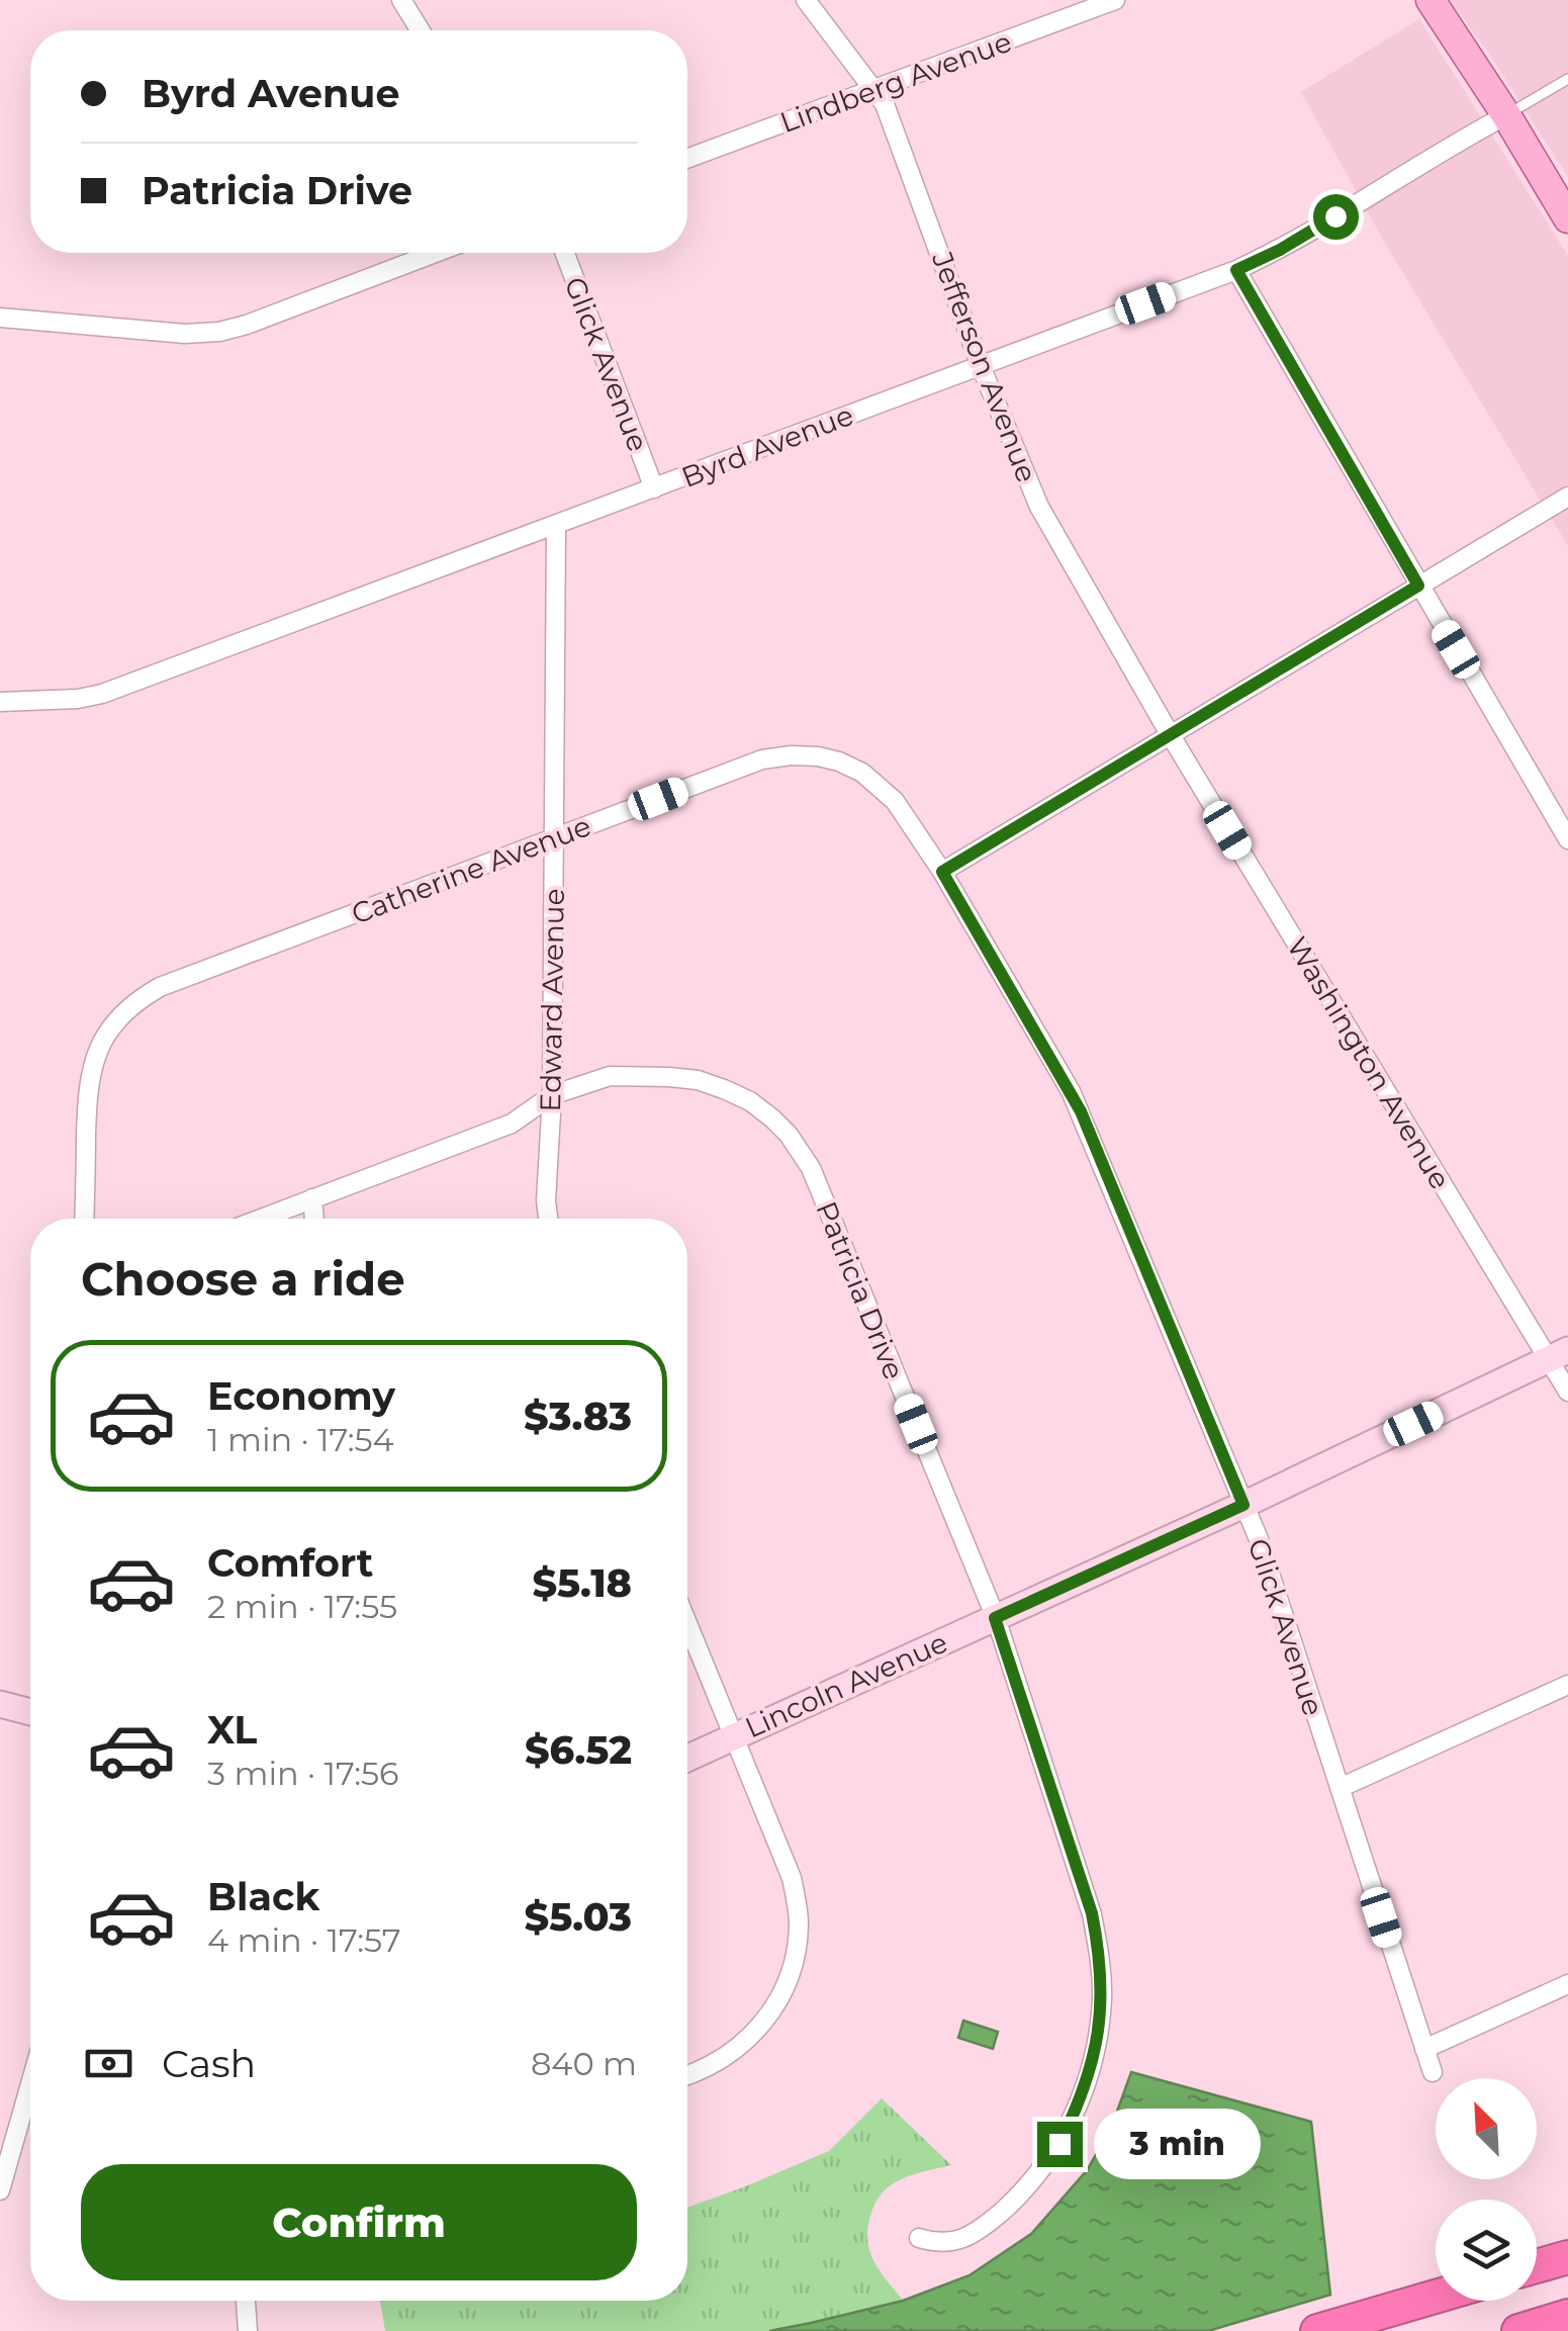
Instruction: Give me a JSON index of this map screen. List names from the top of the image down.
{
  "streets": {
    "street": [
      "Lindberg Avenue",
      "Glick Avenue",
      "Jefferson Avenue",
      "Byrd Avenue",
      "Catherine Avenue",
      "Edward Avenue",
      "Washington Avenue",
      "Patricia Drive",
      "Lincoln Avenue"
    ]
  },
  "crossings": [
    ["Lindberg Avenue", "Jefferson Avenue"],
    ["Glick Avenue", "Byrd Avenue"],
    ["Glick Avenue", "Catherine Avenue"],
    ["Glick Avenue", "Lincoln Avenue"],
    ["Jefferson Avenue", "Byrd Avenue"],
    ["Jefferson Avenue", "Washington Avenue"],
    ["Byrd Avenue", "Edward Avenue"],
    ["Catherine Avenue", "Edward Avenue"],
    ["Edward Avenue", "Patricia Drive"],
    ["Washington Avenue", "Lincoln Avenue"],
    ["Patricia Drive", "Lincoln Avenue"]
  ],
  "north": "top left",
  "page": {
    "banner": ["Byrd Avenue", "Patricia Drive"],
    "heading": "Choose a ride",
    "list": [
      {
        "name": "Economy",
        "note": "1 min · 17:54",
        "value": "$3.83"
      },
      {
        "name": "Comfort",
        "note": "2 min · 17:55",
        "value": "$5.18"
      },
      {
        "name": "XL",
        "note": "3 min · 17:56",
        "value": "$6.52"
      },
      {
        "name": "Black",
        "note": "4 min · 17:57",
        "value": "$5.03"
      }
    ],
    "pay": ["Cash", "840 m"],
    "bubble": "3 min",
    "buttons": "Confirm"
  }
}
